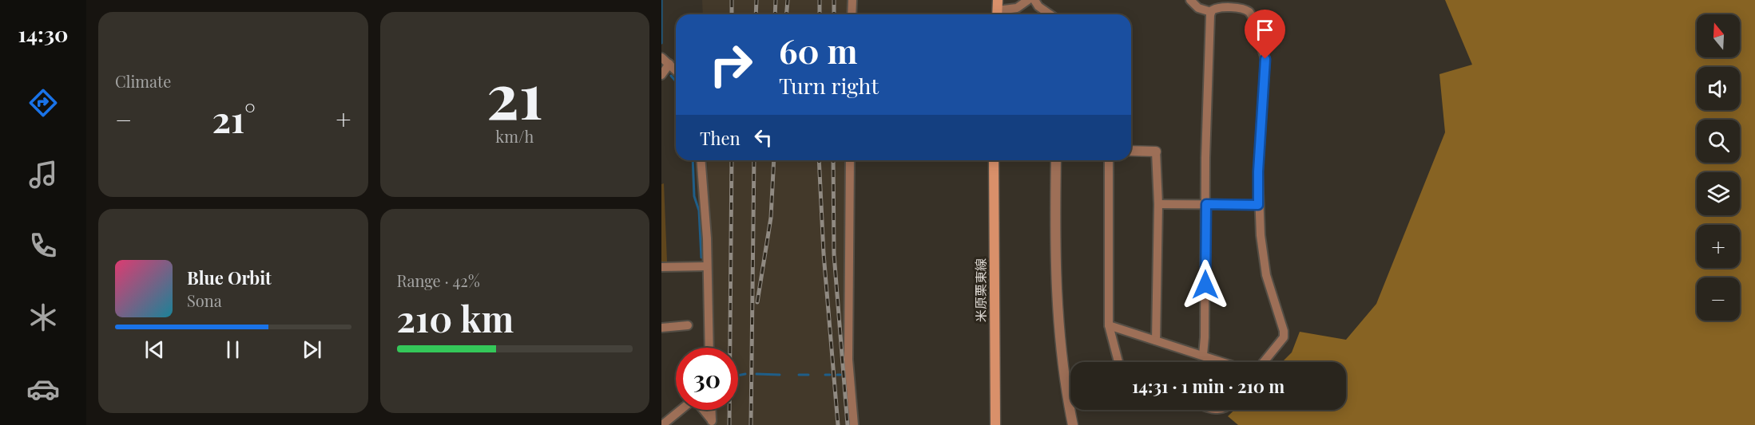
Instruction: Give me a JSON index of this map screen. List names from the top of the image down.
{
  "streets": {
    "main road": ["米原栗東線"]
  },
  "north": "top",
  "page": {
    "tabs": "14:30",
    "tile": [
      "Climate",
      ["21", "km/h"],
      ["Range · 42%", "210 km"]
    ],
    "map_buttons": ["+", "−"],
    "turn": ["60 m", "Turn right"],
    "heat": ["−", "21°", "+"],
    "then": "Then",
    "song": ["Blue Orbit", "Sona"],
    "limit": "30",
    "trip": "14:31 · 1 min · 210 m"
  }
}
